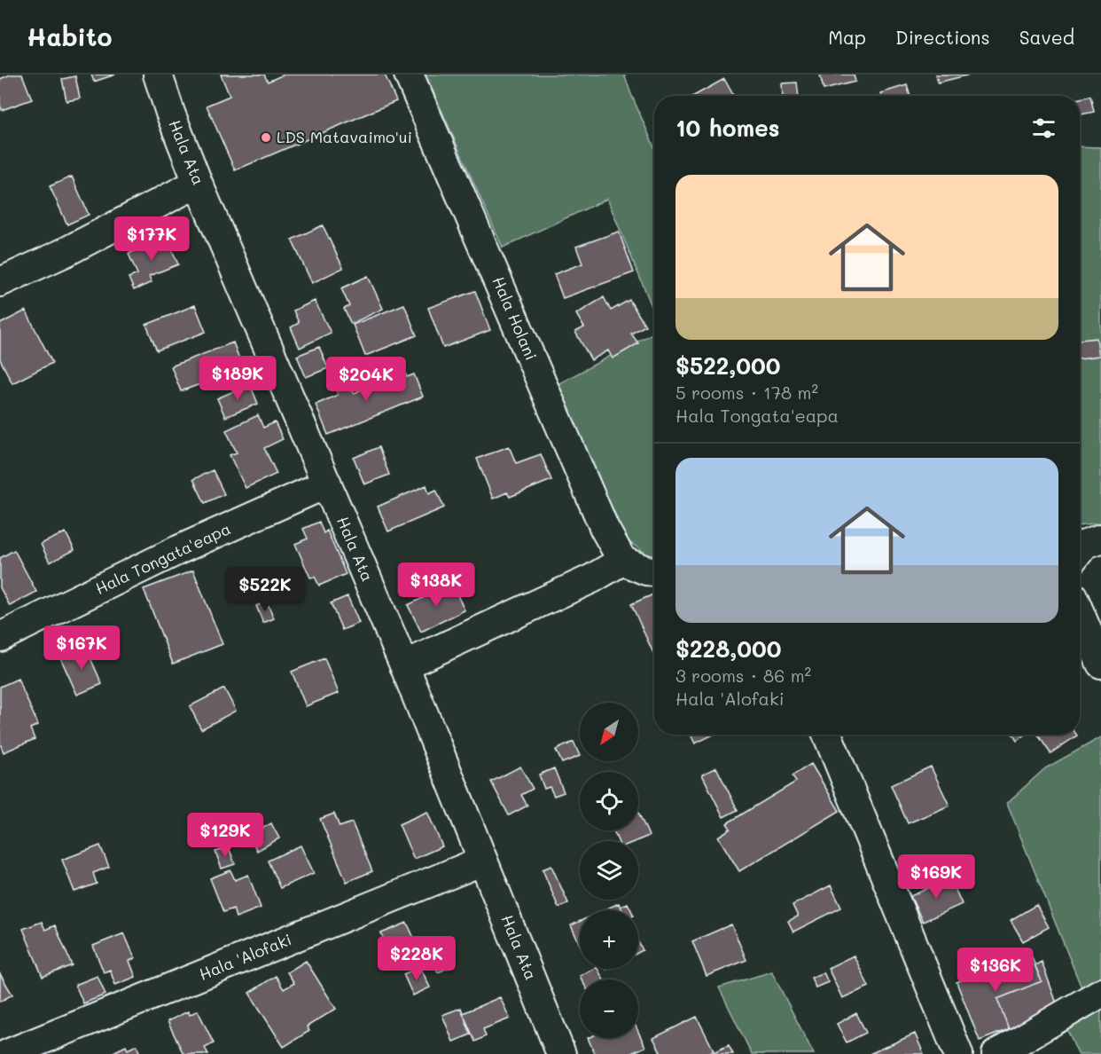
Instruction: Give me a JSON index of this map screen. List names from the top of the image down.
{
  "streets": {
    "street": [
      "Hala Ata",
      "Hala Holani",
      "Hala Tongata'eapa",
      "Hala 'Alofaki"
    ]
  },
  "crossings": [
    ["Hala Ata", "Hala Tongata'eapa"],
    ["Hala Ata", "Hala 'Alofaki"]
  ],
  "places": ["LDS Matavaimo'ui"],
  "north": "bottom left",
  "page": {
    "header": "Habito",
    "nav": ["Map", "Directions", "Saved"],
    "heading": "10 homes",
    "list": [
      {
        "name": "$522,000",
        "note": "5 rooms · 178 m² · Hala Tongata'eapa"
      },
      {
        "name": "$228,000",
        "note": "3 rooms · 86 m² · Hala 'Alofaki"
      }
    ],
    "price": [
      "$177K",
      "$189K",
      "$204K",
      "$138K",
      "$522K",
      "$167K",
      "$129K",
      "$169K",
      "$228K",
      "$136K"
    ],
    "map_buttons": ["+", "−"]
  }
}
